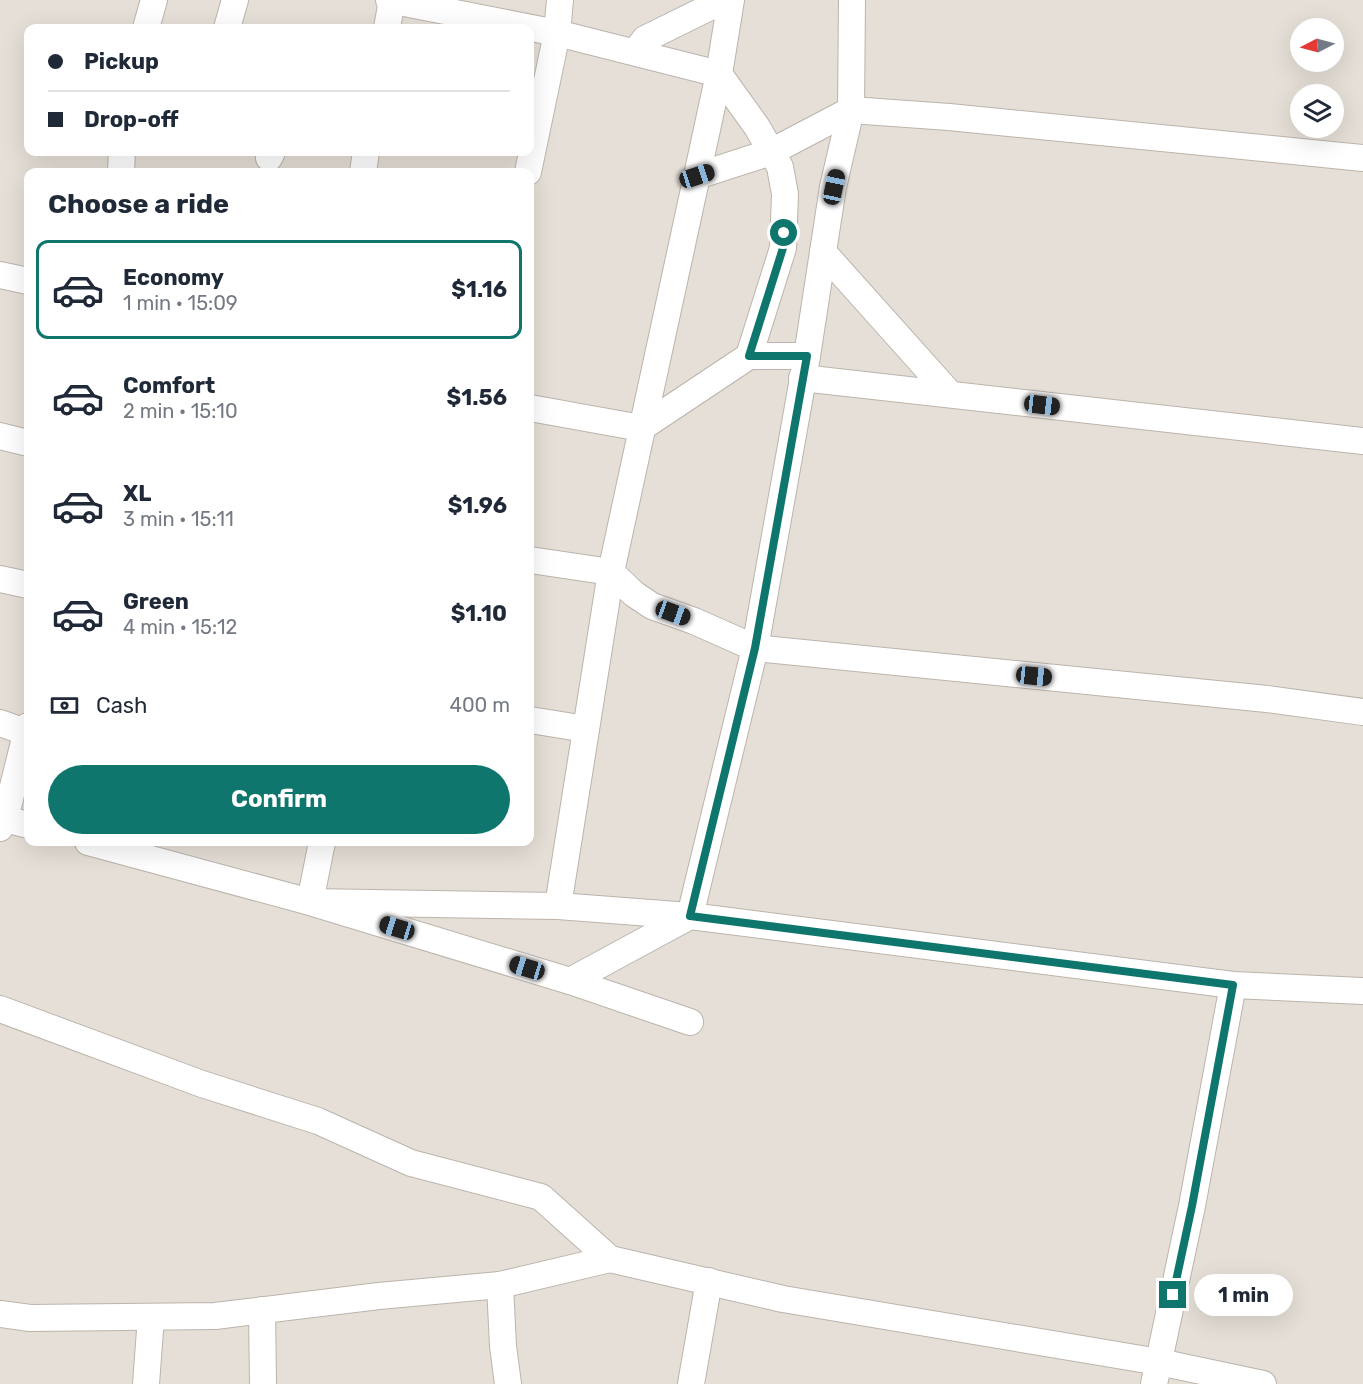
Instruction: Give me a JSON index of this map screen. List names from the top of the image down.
{
  "north": "left",
  "page": {
    "banner": ["Pickup", "Drop-off"],
    "heading": "Choose a ride",
    "list": [
      {
        "name": "Economy",
        "note": "1 min · 15:09",
        "value": "$1.16"
      },
      {
        "name": "Comfort",
        "note": "2 min · 15:10",
        "value": "$1.56"
      },
      {
        "name": "XL",
        "note": "3 min · 15:11",
        "value": "$1.96"
      },
      {
        "name": "Green",
        "note": "4 min · 15:12",
        "value": "$1.10"
      }
    ],
    "pay": ["Cash", "400 m"],
    "buttons": "Confirm",
    "bubble": "1 min"
  }
}
